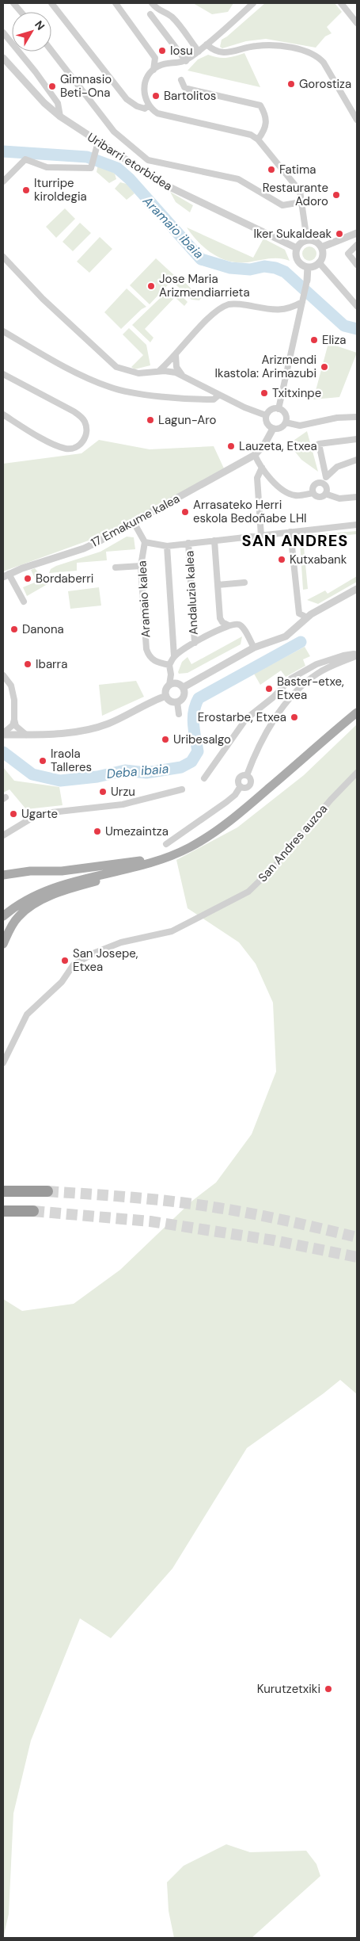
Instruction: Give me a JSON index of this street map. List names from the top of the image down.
{
  "streets": {
    "street": [
      "Uribarri etorbidea",
      "17 Emakume kalea",
      "Andaluzia kalea",
      "Aramaio kalea",
      "San Andres auzoa"
    ]
  },
  "districts": ["SAN ANDRES"],
  "water": ["Aramaio ibaia", "Deba ibaia"],
  "places": [
    "Iosu",
    "Gorostiza",
    "Gimnasio Beti-Ona",
    "Bartolitos",
    "Fatima",
    "Iturripe kiroldegia",
    "Restaurante Adoro",
    "Iker Sukaldeak",
    "Jose Maria Arizmendiarrieta",
    "Eliza",
    "Arizmendi Ikastola: Arimazubi",
    "Txitxinpe",
    "Lagun-Aro",
    "Lauzeta, Etxea",
    "Arrasateko Herri eskola Bedoñabe LHI",
    "Kutxabank",
    "Bordaberri",
    "Danona",
    "Ibarra",
    "Baster-etxe, Etxea",
    "Erostarbe, Etxea",
    "Uribesalgo",
    "Iraola Talleres",
    "Urzu",
    "Ugarte",
    "Umezaintza",
    "San Josepe, Etxea",
    "Kurutzetxiki"
  ],
  "north": "top right"
}
